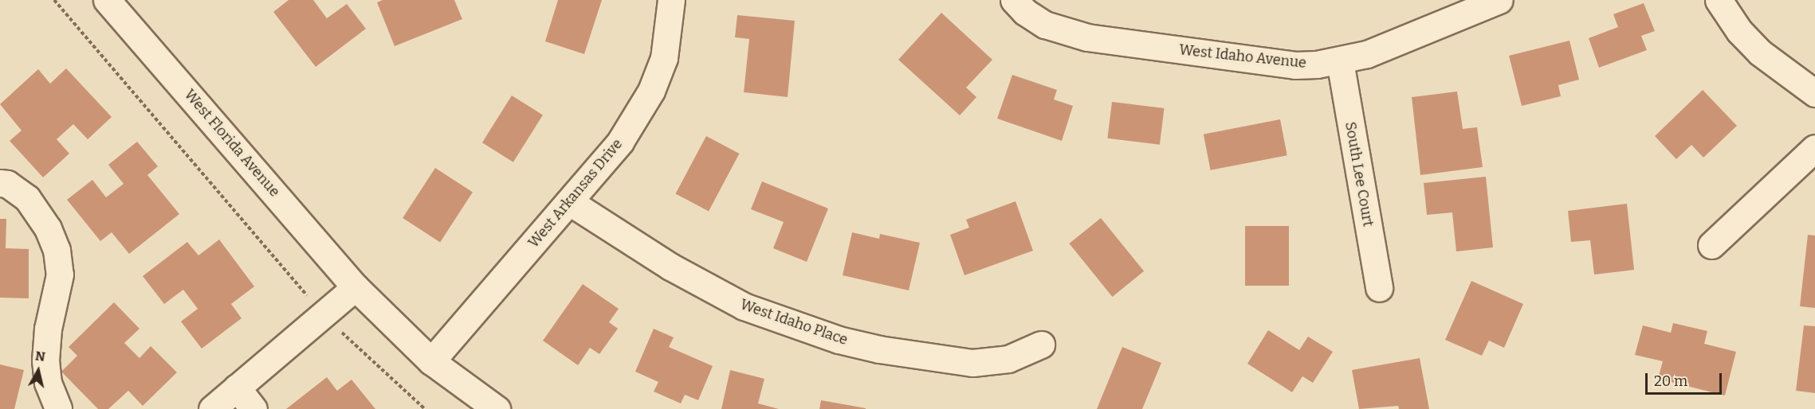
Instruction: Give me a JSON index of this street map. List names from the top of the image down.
{
  "streets": {
    "street": [
      "West Idaho Avenue",
      "West Florida Avenue",
      "South Lee Court",
      "West Arkansas Drive",
      "West Idaho Place"
    ]
  },
  "crossings": [
    ["West Idaho Avenue", "South Lee Court"],
    ["West Florida Avenue", "West Arkansas Drive"],
    ["West Arkansas Drive", "West Idaho Place"]
  ],
  "scale_bar": "20 m",
  "north": "top"
}
